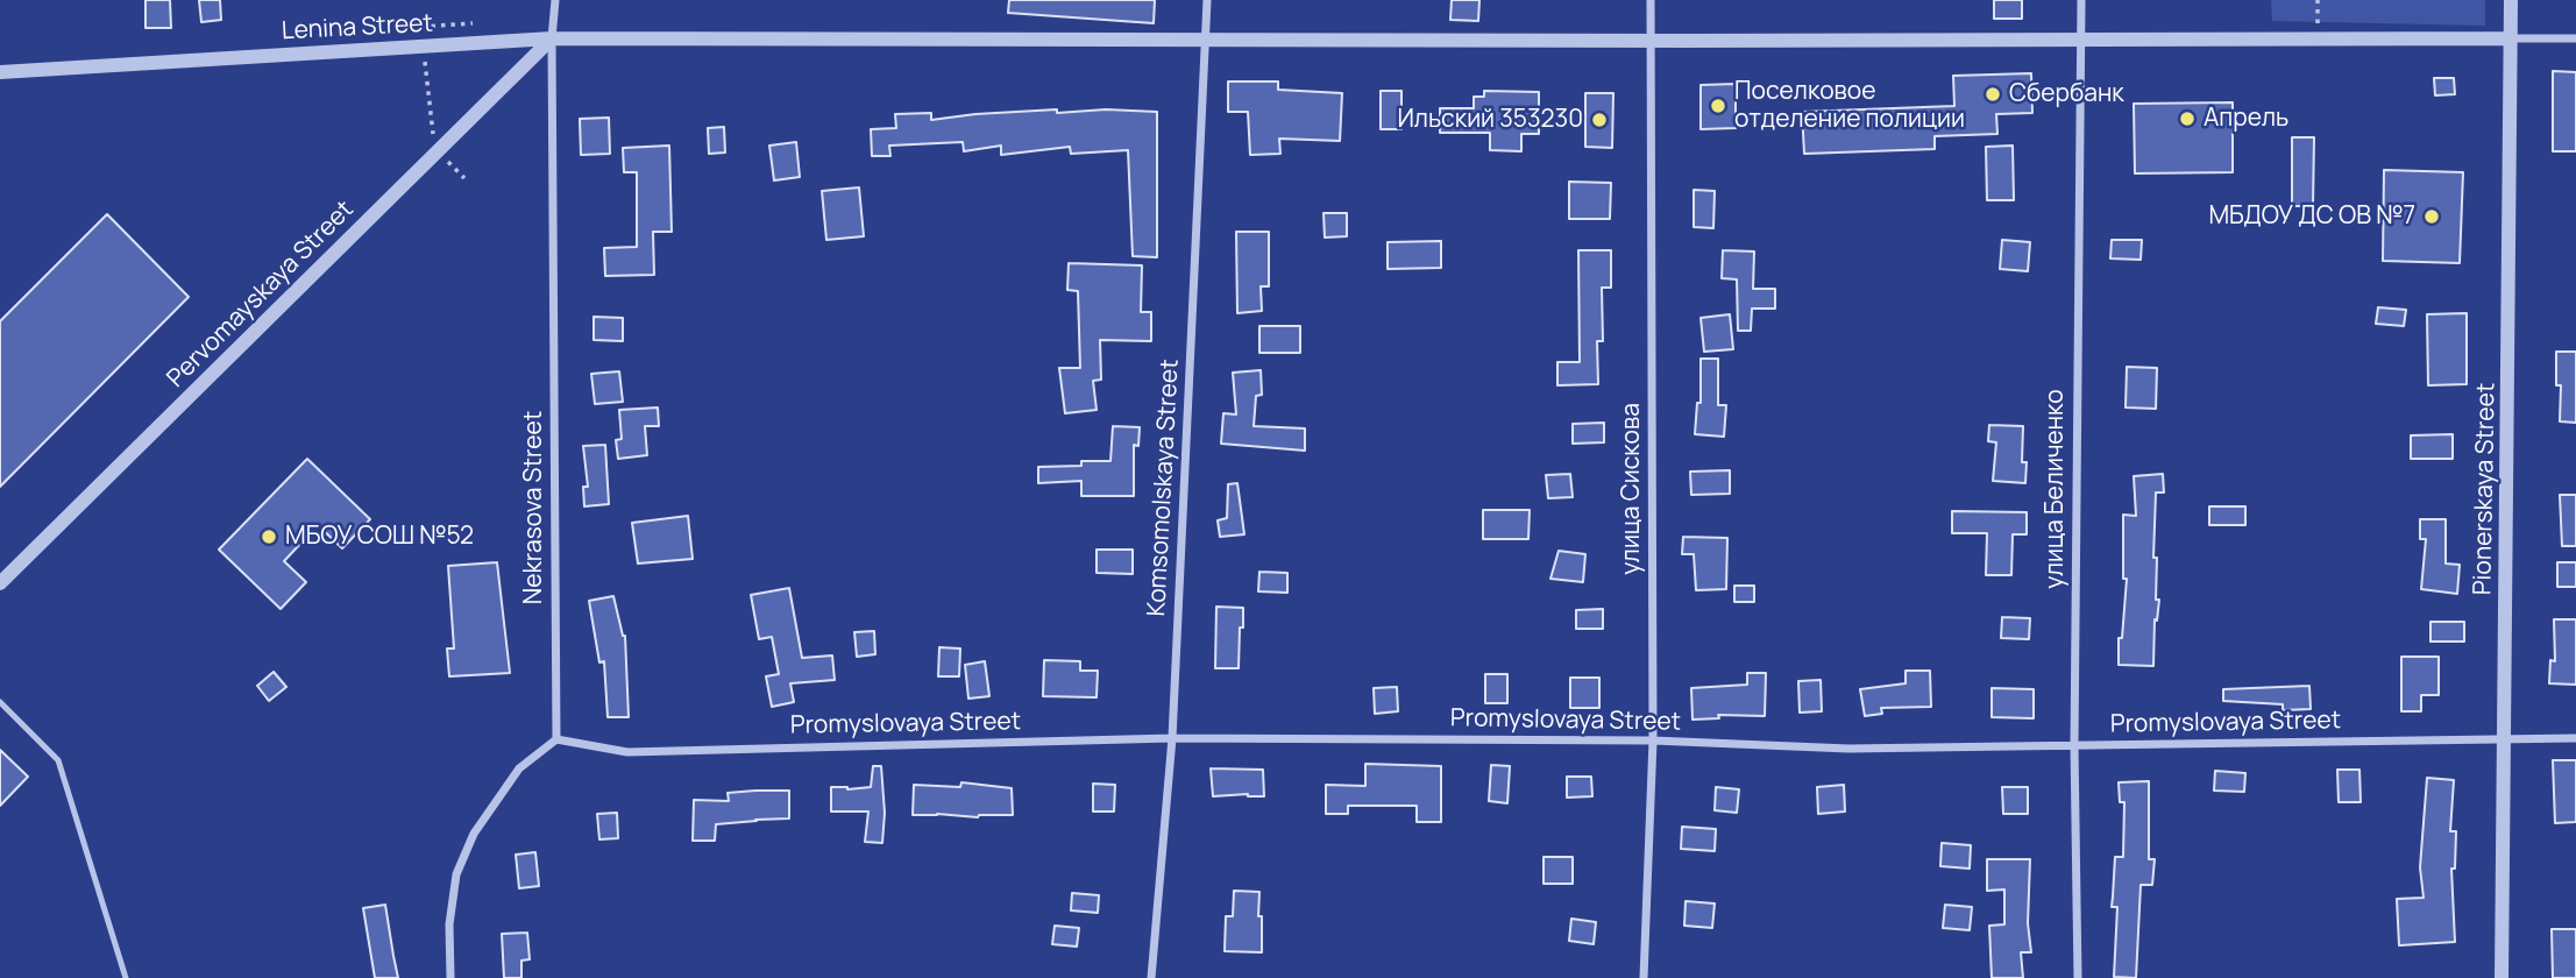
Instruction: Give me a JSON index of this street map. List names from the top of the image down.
{
  "streets": {
    "street": [
      "Lenina Street",
      "Pervomayskaya Street",
      "Komsomolskaya Street",
      "улица Сискова",
      "улица Беличенко",
      "Pionerskaya Street",
      "Nekrasova Street",
      "Promyslovaya Street"
    ]
  },
  "crossings": [
    ["Lenina Street", "Pervomayskaya Street"],
    ["Lenina Street", "Komsomolskaya Street"],
    ["Lenina Street", "улица Сискова"],
    ["Lenina Street", "улица Беличенко"],
    ["Lenina Street", "Pionerskaya Street"],
    ["Lenina Street", "Nekrasova Street"],
    ["Pervomayskaya Street", "Nekrasova Street"],
    ["Komsomolskaya Street", "Promyslovaya Street"],
    ["улица Сискова", "Promyslovaya Street"],
    ["улица Беличенко", "Promyslovaya Street"],
    ["Pionerskaya Street", "Promyslovaya Street"],
    ["Nekrasova Street", "Promyslovaya Street"]
  ],
  "places": [
    "Сбербанк",
    "Поселковое отделение полиции",
    "Апрель",
    "Ильский 353230",
    "МБДОУ ДС ОВ №7",
    "МБОУ СОШ №52"
  ]
}
